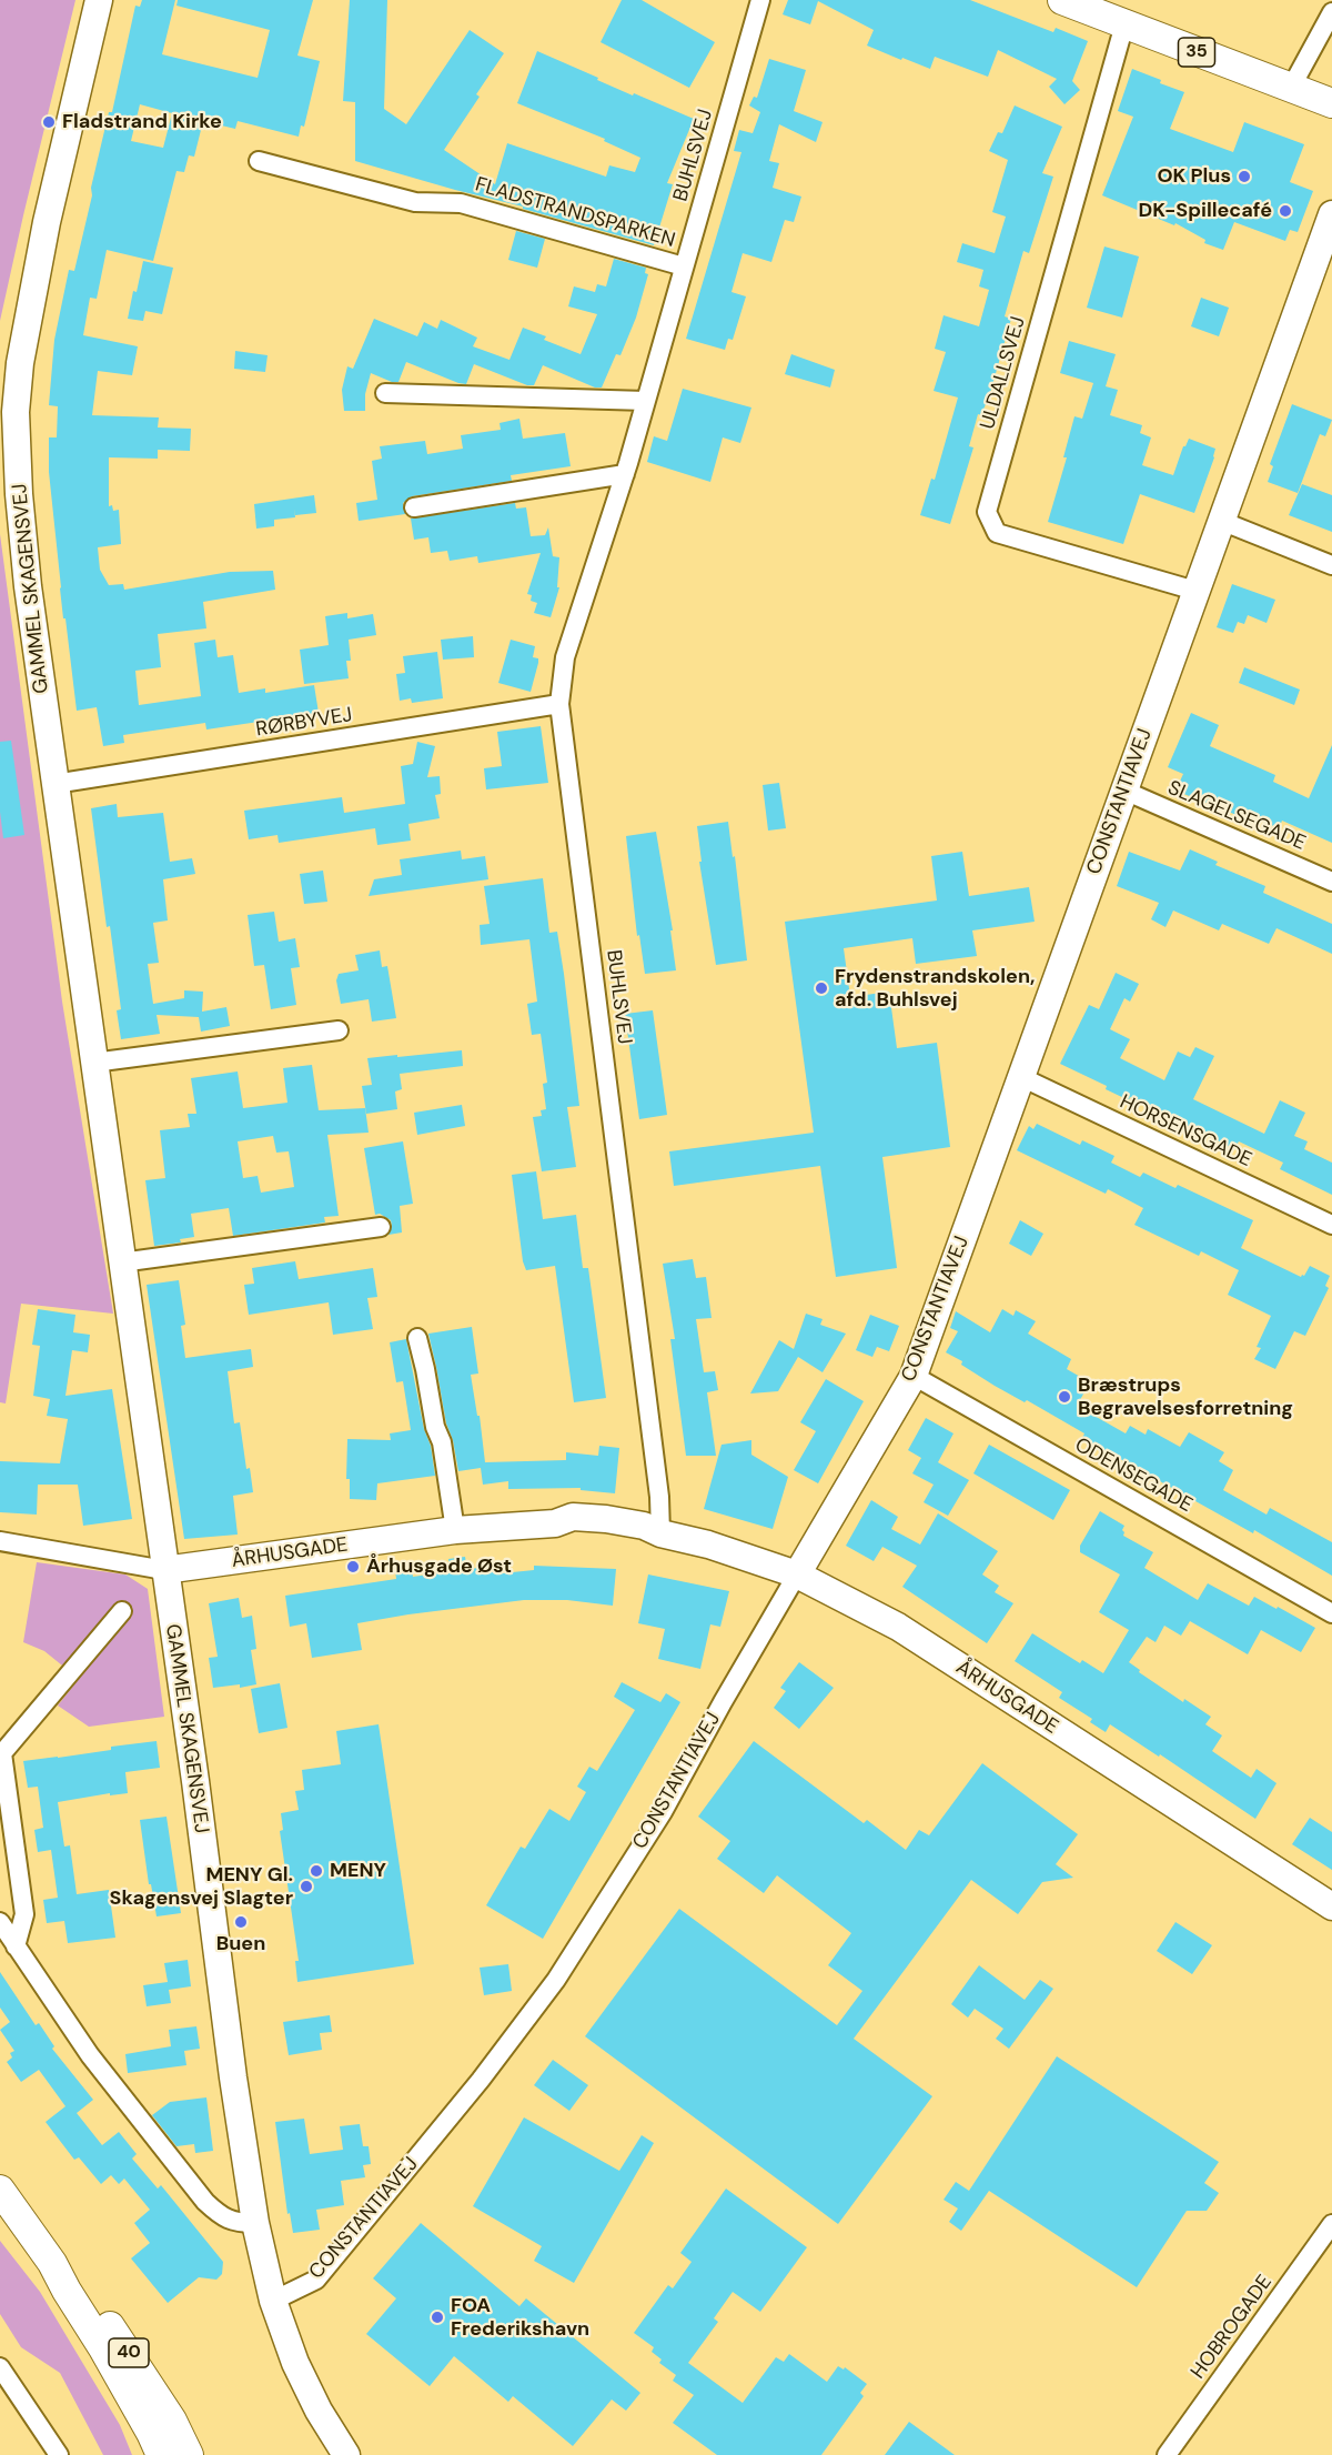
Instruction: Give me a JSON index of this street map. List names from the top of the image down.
{
  "streets": {
    "main road": ["35", "40"],
    "street": [
      "BUHLSVEJ",
      "FLADSTRANDSPARKEN",
      "ULDALLSVEJ",
      "GAMMEL SKAGENSVEJ",
      "RØRBYVEJ",
      "CONSTANTIAVEJ",
      "SLAGELSEGADE",
      "HORSENSGADE",
      "ODENSEGADE",
      "ÅRHUSGADE",
      "HOBROGADE"
    ]
  },
  "crossings": [
    ["35", "ULDALLSVEJ"],
    ["BUHLSVEJ", "FLADSTRANDSPARKEN"],
    ["BUHLSVEJ", "RØRBYVEJ"],
    ["BUHLSVEJ", "ÅRHUSGADE"],
    ["ULDALLSVEJ", "CONSTANTIAVEJ"],
    ["GAMMEL SKAGENSVEJ", "RØRBYVEJ"],
    ["GAMMEL SKAGENSVEJ", "CONSTANTIAVEJ"],
    ["GAMMEL SKAGENSVEJ", "ÅRHUSGADE"],
    ["CONSTANTIAVEJ", "SLAGELSEGADE"],
    ["CONSTANTIAVEJ", "HORSENSGADE"],
    ["CONSTANTIAVEJ", "ODENSEGADE"],
    ["CONSTANTIAVEJ", "ÅRHUSGADE"]
  ],
  "places": [
    "Fladstrand Kirke",
    "OK Plus",
    "DK-Spillecafé",
    "Frydenstrandskolen, afd. Buhlsvej",
    "Bræstrups Begravelsesforretning",
    "Århusgade Øst",
    "MENY",
    "MENY Gl. Skagensvej Slagter",
    "Buen",
    "FOA Frederikshavn"
  ]
}
